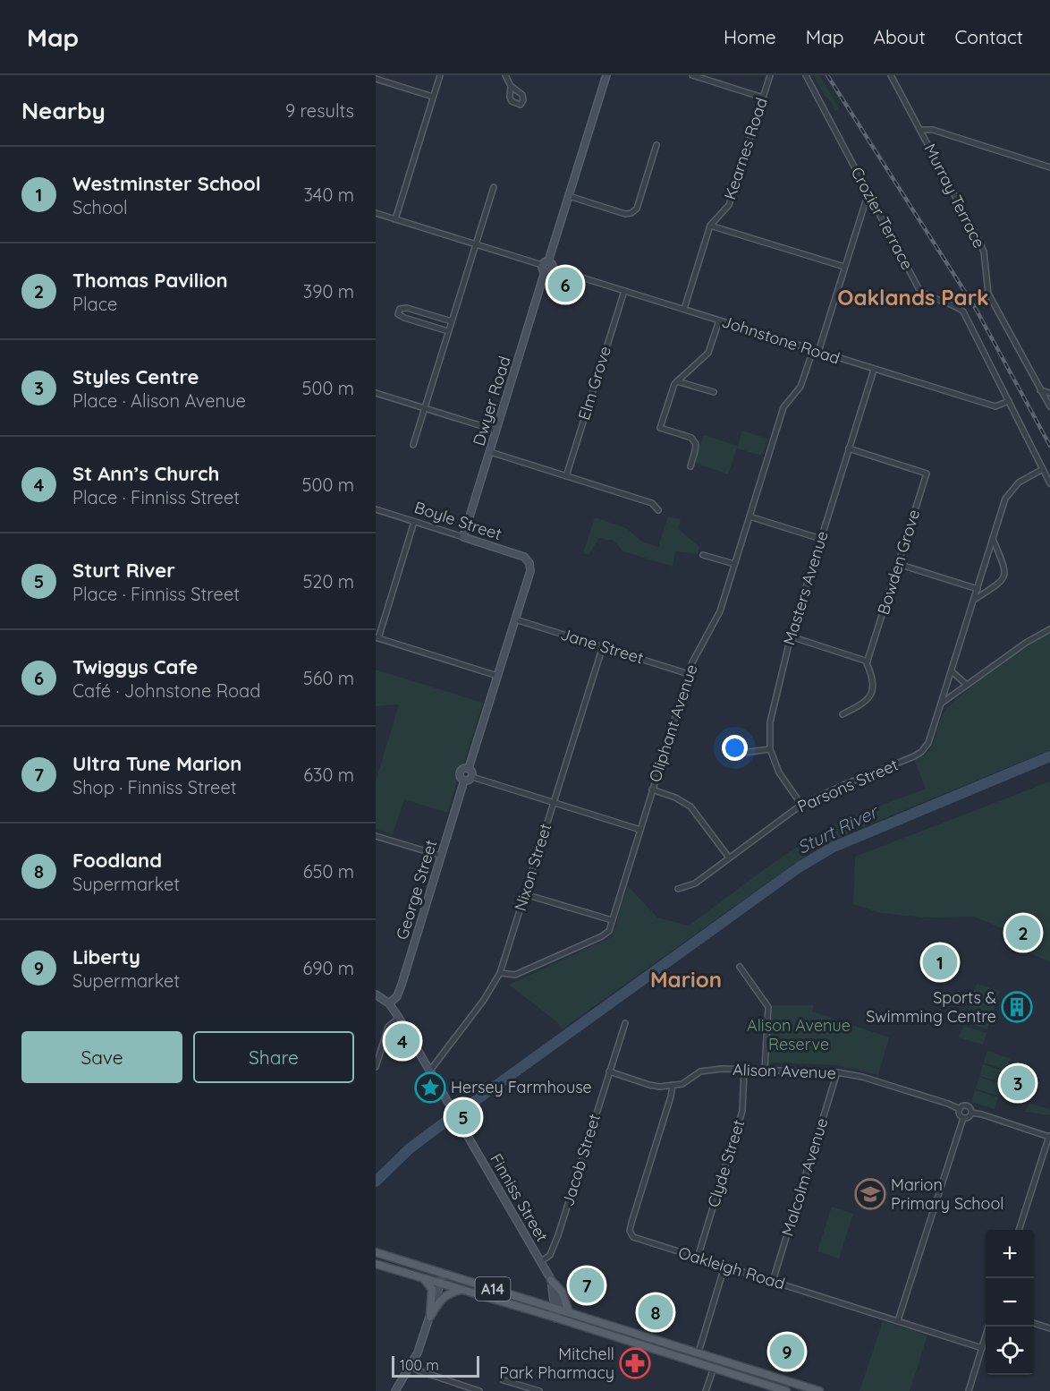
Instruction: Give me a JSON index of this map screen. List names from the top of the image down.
{
  "streets": {
    "main road": ["A14"],
    "street": [
      "Kearnes Road",
      "Murray Terrace",
      "Crozier Terrace",
      "Johnstone Road",
      "Elm Grove",
      "Dwyer Road",
      "Boyle Street",
      "Bowden Grove",
      "Masters Avenue",
      "Jane Street",
      "Oliphant Avenue",
      "Parsons Street",
      "Nixon Street",
      "George Street",
      "Alison Avenue",
      "Jacob Street",
      "Clyde Street",
      "Malcolm Avenue",
      "Finniss Street",
      "Oakleigh Road"
    ]
  },
  "crossings": [
    ["Kearnes Road", "Johnstone Road"],
    ["Crozier Terrace", "Johnstone Road"],
    ["Crozier Terrace", "Oliphant Avenue"],
    ["Crozier Terrace", "Parsons Street"],
    ["Johnstone Road", "Elm Grove"],
    ["Johnstone Road", "Dwyer Road"],
    ["Johnstone Road", "Masters Avenue"],
    ["Johnstone Road", "Oliphant Avenue"],
    ["Dwyer Road", "Boyle Street"],
    ["Boyle Street", "Jane Street"],
    ["Bowden Grove", "Masters Avenue"],
    ["Masters Avenue", "Parsons Street"],
    ["Jane Street", "Oliphant Avenue"],
    ["Jane Street", "Nixon Street"],
    ["Oliphant Avenue", "Nixon Street"],
    ["Nixon Street", "Finniss Street"],
    ["George Street", "Finniss Street"],
    ["Alison Avenue", "Jacob Street"],
    ["Alison Avenue", "Clyde Street"],
    ["Alison Avenue", "Malcolm Avenue"],
    ["Alison Avenue", "Oakleigh Road"],
    ["Jacob Street", "Finniss Street"],
    ["Clyde Street", "Oakleigh Road"],
    ["Malcolm Avenue", "Oakleigh Road"],
    ["Finniss Street", "A14"]
  ],
  "districts": ["Oaklands Park", "Marion"],
  "water": ["Sturt River"],
  "parks": ["Alison Avenue Reserve"],
  "places": {
    "building": ["Sports & Swimming Centre"],
    "place": ["Hersey Farmhouse"],
    "school or university": ["Marion Primary School"],
    "pharmacy": ["Mitchell Park Pharmacy"]
  },
  "scale_bar": "100 m",
  "page": {
    "header": "Map",
    "nav": [
      "Home",
      "Map",
      "About",
      "Contact"
    ],
    "heading": ["Nearby", "9 results"],
    "list": [
      {
        "mark": "1",
        "name": "Westminster School",
        "note": "School",
        "value": "340 m"
      },
      {
        "mark": "2",
        "name": "Thomas Pavilion",
        "note": "Place",
        "value": "390 m"
      },
      {
        "mark": "3",
        "name": "Styles Centre",
        "note": "Place · Alison Avenue",
        "value": "500 m"
      },
      {
        "mark": "4",
        "name": "St Ann’s Church",
        "note": "Place · Finniss Street",
        "value": "500 m"
      },
      {
        "mark": "5",
        "name": "Sturt River",
        "note": "Place · Finniss Street",
        "value": "520 m"
      },
      {
        "mark": "6",
        "name": "Twiggys Cafe",
        "note": "Café · Johnstone Road",
        "value": "560 m"
      },
      {
        "mark": "7",
        "name": "Ultra Tune Marion",
        "note": "Shop · Finniss Street",
        "value": "630 m"
      },
      {
        "mark": "8",
        "name": "Foodland",
        "note": "Supermarket",
        "value": "650 m"
      },
      {
        "mark": "9",
        "name": "Liberty",
        "note": "Supermarket",
        "value": "690 m"
      }
    ],
    "pins": [
      "6",
      "2",
      "1",
      "4",
      "3",
      "5",
      "7",
      "8",
      "9"
    ],
    "buttons": ["Save", "Share"],
    "map_buttons": ["+", "−"],
    "scale": "100 m"
  }
}
